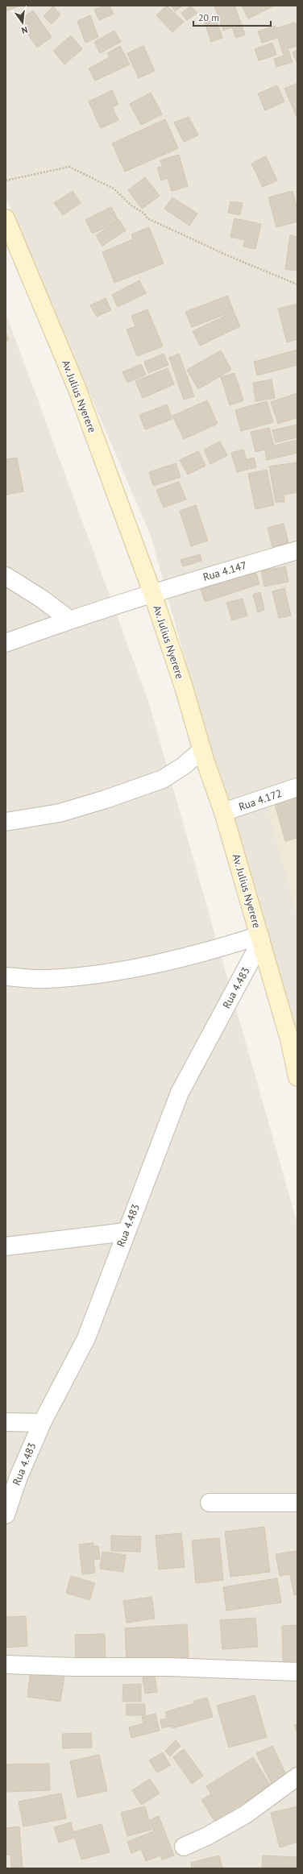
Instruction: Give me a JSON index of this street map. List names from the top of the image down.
{
  "streets": {
    "main road": ["Av. Julius Nyerere"],
    "street": ["Rua 4.147", "Rua 4.172", "Rua 4.483"]
  },
  "crossings": [
    ["Av. Julius Nyerere", "Rua 4.147"],
    ["Av. Julius Nyerere", "Rua 4.172"],
    ["Av. Julius Nyerere", "Rua 4.483"]
  ],
  "scale_bar": "20 m",
  "north": "bottom"
}
